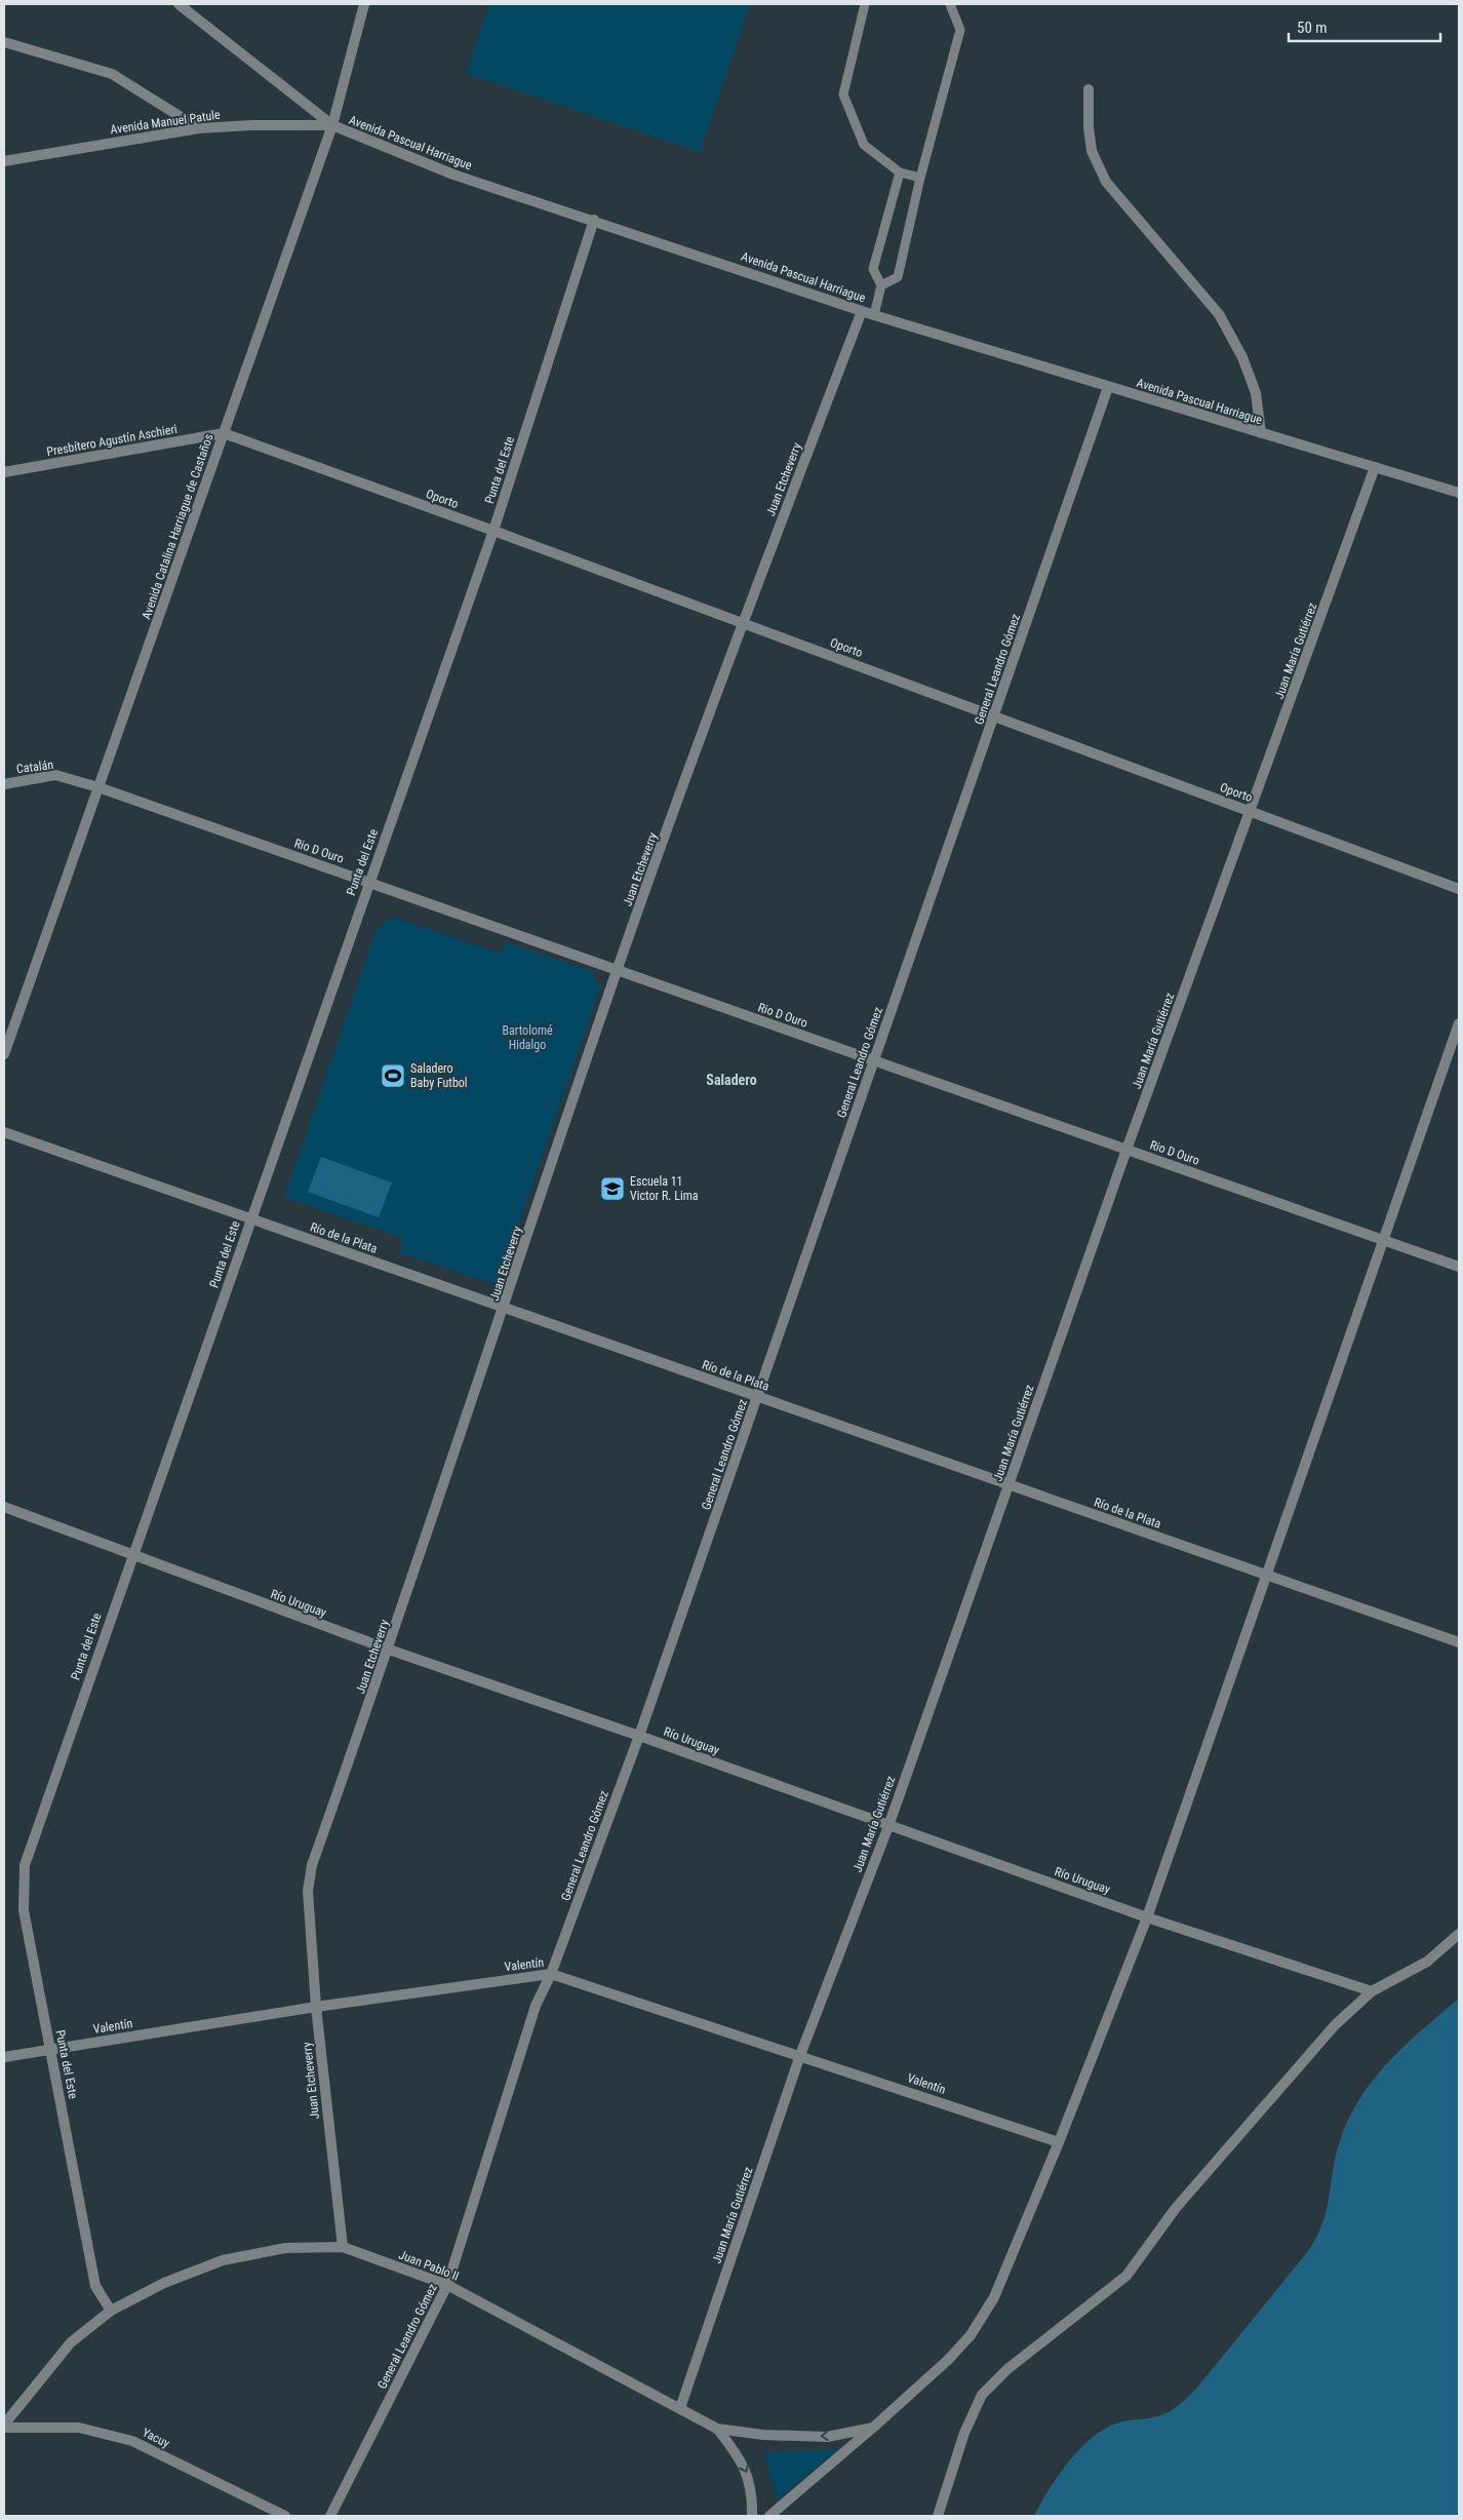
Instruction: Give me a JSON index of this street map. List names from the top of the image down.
{
  "streets": {
    "street": [
      "Avenida Manuel Patule",
      "Avenida Pascual Harriague",
      "Presbítero Agustín Aschieri",
      "Punta del Este",
      "Juan Etcheverry",
      "Oporto",
      "Avenida Catalina Harriague de Castaños",
      "Juan María Gutiérrez",
      "General Leandro Gómez",
      "Catalán",
      "Rio D Ouro",
      "Río de la Plata",
      "Río Uruguay",
      "Valentín",
      "Juan Pablo II",
      "Yacuy"
    ]
  },
  "crossings": [
    ["Avenida Manuel Patule", "Avenida Pascual Harriague"],
    ["Avenida Manuel Patule", "Avenida Catalina Harriague de Castaños"],
    ["Avenida Pascual Harriague", "Punta del Este"],
    ["Avenida Pascual Harriague", "Juan Etcheverry"],
    ["Avenida Pascual Harriague", "Avenida Catalina Harriague de Castaños"],
    ["Avenida Pascual Harriague", "Juan María Gutiérrez"],
    ["Avenida Pascual Harriague", "General Leandro Gómez"],
    ["Presbítero Agustín Aschieri", "Oporto"],
    ["Presbítero Agustín Aschieri", "Avenida Catalina Harriague de Castaños"],
    ["Punta del Este", "Oporto"],
    ["Punta del Este", "Rio D Ouro"],
    ["Punta del Este", "Río de la Plata"],
    ["Punta del Este", "Río Uruguay"],
    ["Punta del Este", "Valentín"],
    ["Punta del Este", "Juan Pablo II"],
    ["Juan Etcheverry", "Oporto"],
    ["Juan Etcheverry", "Rio D Ouro"],
    ["Juan Etcheverry", "Río de la Plata"],
    ["Juan Etcheverry", "Río Uruguay"],
    ["Juan Etcheverry", "Valentín"],
    ["Juan Etcheverry", "Juan Pablo II"],
    ["Oporto", "Avenida Catalina Harriague de Castaños"],
    ["Oporto", "Juan María Gutiérrez"],
    ["Oporto", "General Leandro Gómez"],
    ["Avenida Catalina Harriague de Castaños", "Catalán"],
    ["Avenida Catalina Harriague de Castaños", "Rio D Ouro"],
    ["Juan María Gutiérrez", "Rio D Ouro"],
    ["Juan María Gutiérrez", "Río de la Plata"],
    ["Juan María Gutiérrez", "Río Uruguay"],
    ["Juan María Gutiérrez", "Valentín"],
    ["Juan María Gutiérrez", "Juan Pablo II"],
    ["General Leandro Gómez", "Rio D Ouro"],
    ["General Leandro Gómez", "Río de la Plata"],
    ["General Leandro Gómez", "Río Uruguay"],
    ["General Leandro Gómez", "Valentín"],
    ["General Leandro Gómez", "Juan Pablo II"],
    ["Catalán", "Rio D Ouro"],
    ["Juan Pablo II", "Yacuy"]
  ],
  "districts": ["Saladero"],
  "parks": ["Bartolomé Hidalgo"],
  "places": {
    "sports": ["Saladero Baby Futbol"],
    "school or university": ["Escuela 11 Victor R. Lima"]
  },
  "scale_bar": "50 m"
}
